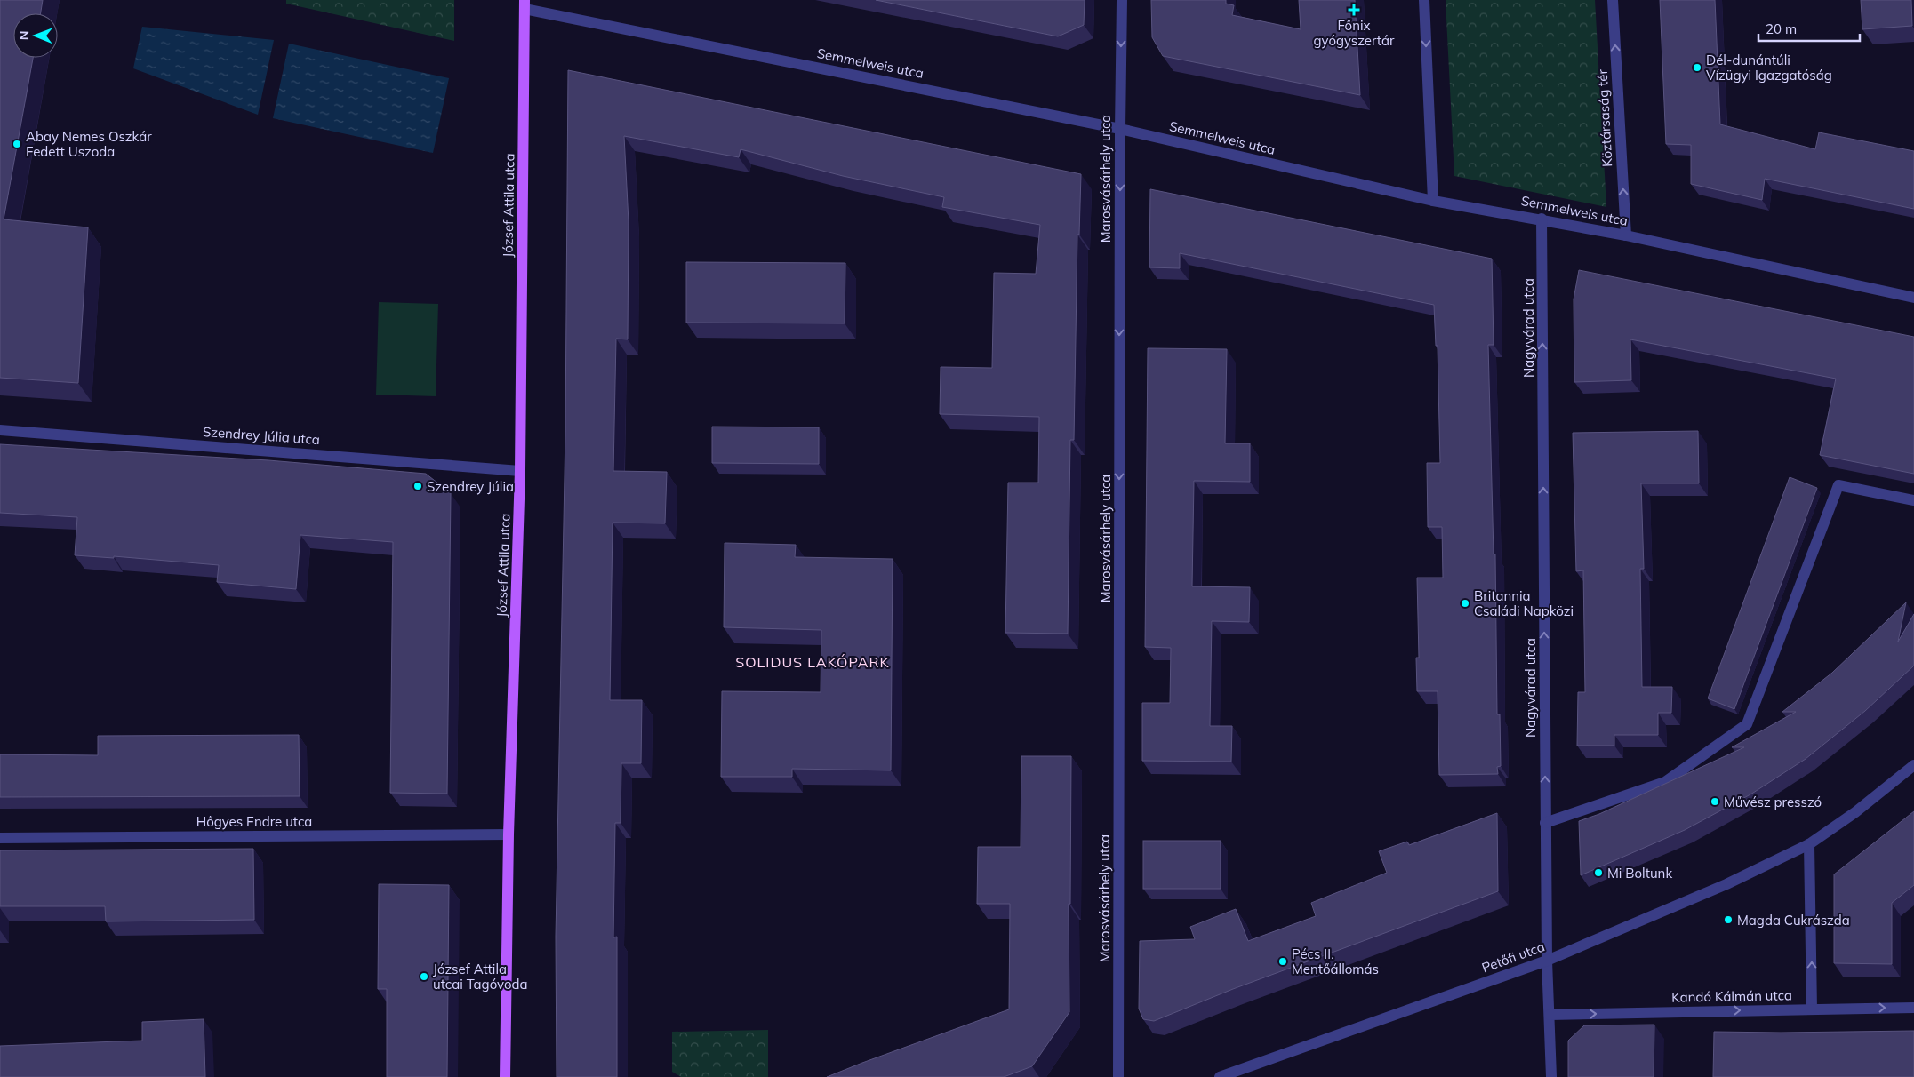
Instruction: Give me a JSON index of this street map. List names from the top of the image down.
{
  "streets": {
    "main road": ["József Attila utca"],
    "street": [
      "Semmelweis utca",
      "Köztársaság tér",
      "Marosvásárhely utca",
      "Nagyvárad utca",
      "Szendrey Júlia utca",
      "Hőgyes Endre utca",
      "Petőfi utca",
      "Kandó Kálmán utca"
    ]
  },
  "crossings": [
    ["Semmelweis utca", "Köztársaság tér"],
    ["Semmelweis utca", "Marosvásárhely utca"],
    ["Semmelweis utca", "József Attila utca"],
    ["Semmelweis utca", "Nagyvárad utca"],
    ["József Attila utca", "Szendrey Júlia utca"],
    ["József Attila utca", "Hőgyes Endre utca"],
    ["Nagyvárad utca", "Petőfi utca"],
    ["Nagyvárad utca", "Kandó Kálmán utca"]
  ],
  "one_way": [
    "Köztársaság tér",
    "Marosvásárhely utca",
    "Nagyvárad utca",
    "Kandó Kálmán utca"
  ],
  "districts": ["SOLIDUS LAKÓPARK"],
  "places": {
    "health": ["Főnix gyógyszertár"],
    "other": [
      "Dél-dunántúli Vízügyi Igazgatóság",
      "Abay Nemes Oszkár Fedett Uszoda",
      "Szendrey Júlia",
      "Britannia Családi Napközi",
      "Művész presszó",
      "Mi Boltunk",
      "Magda Cukrászda",
      "Pécs II. Mentőállomás",
      "József Attila utcai Tagóvoda"
    ]
  },
  "scale_bar": "20 m",
  "north": "left"
}
